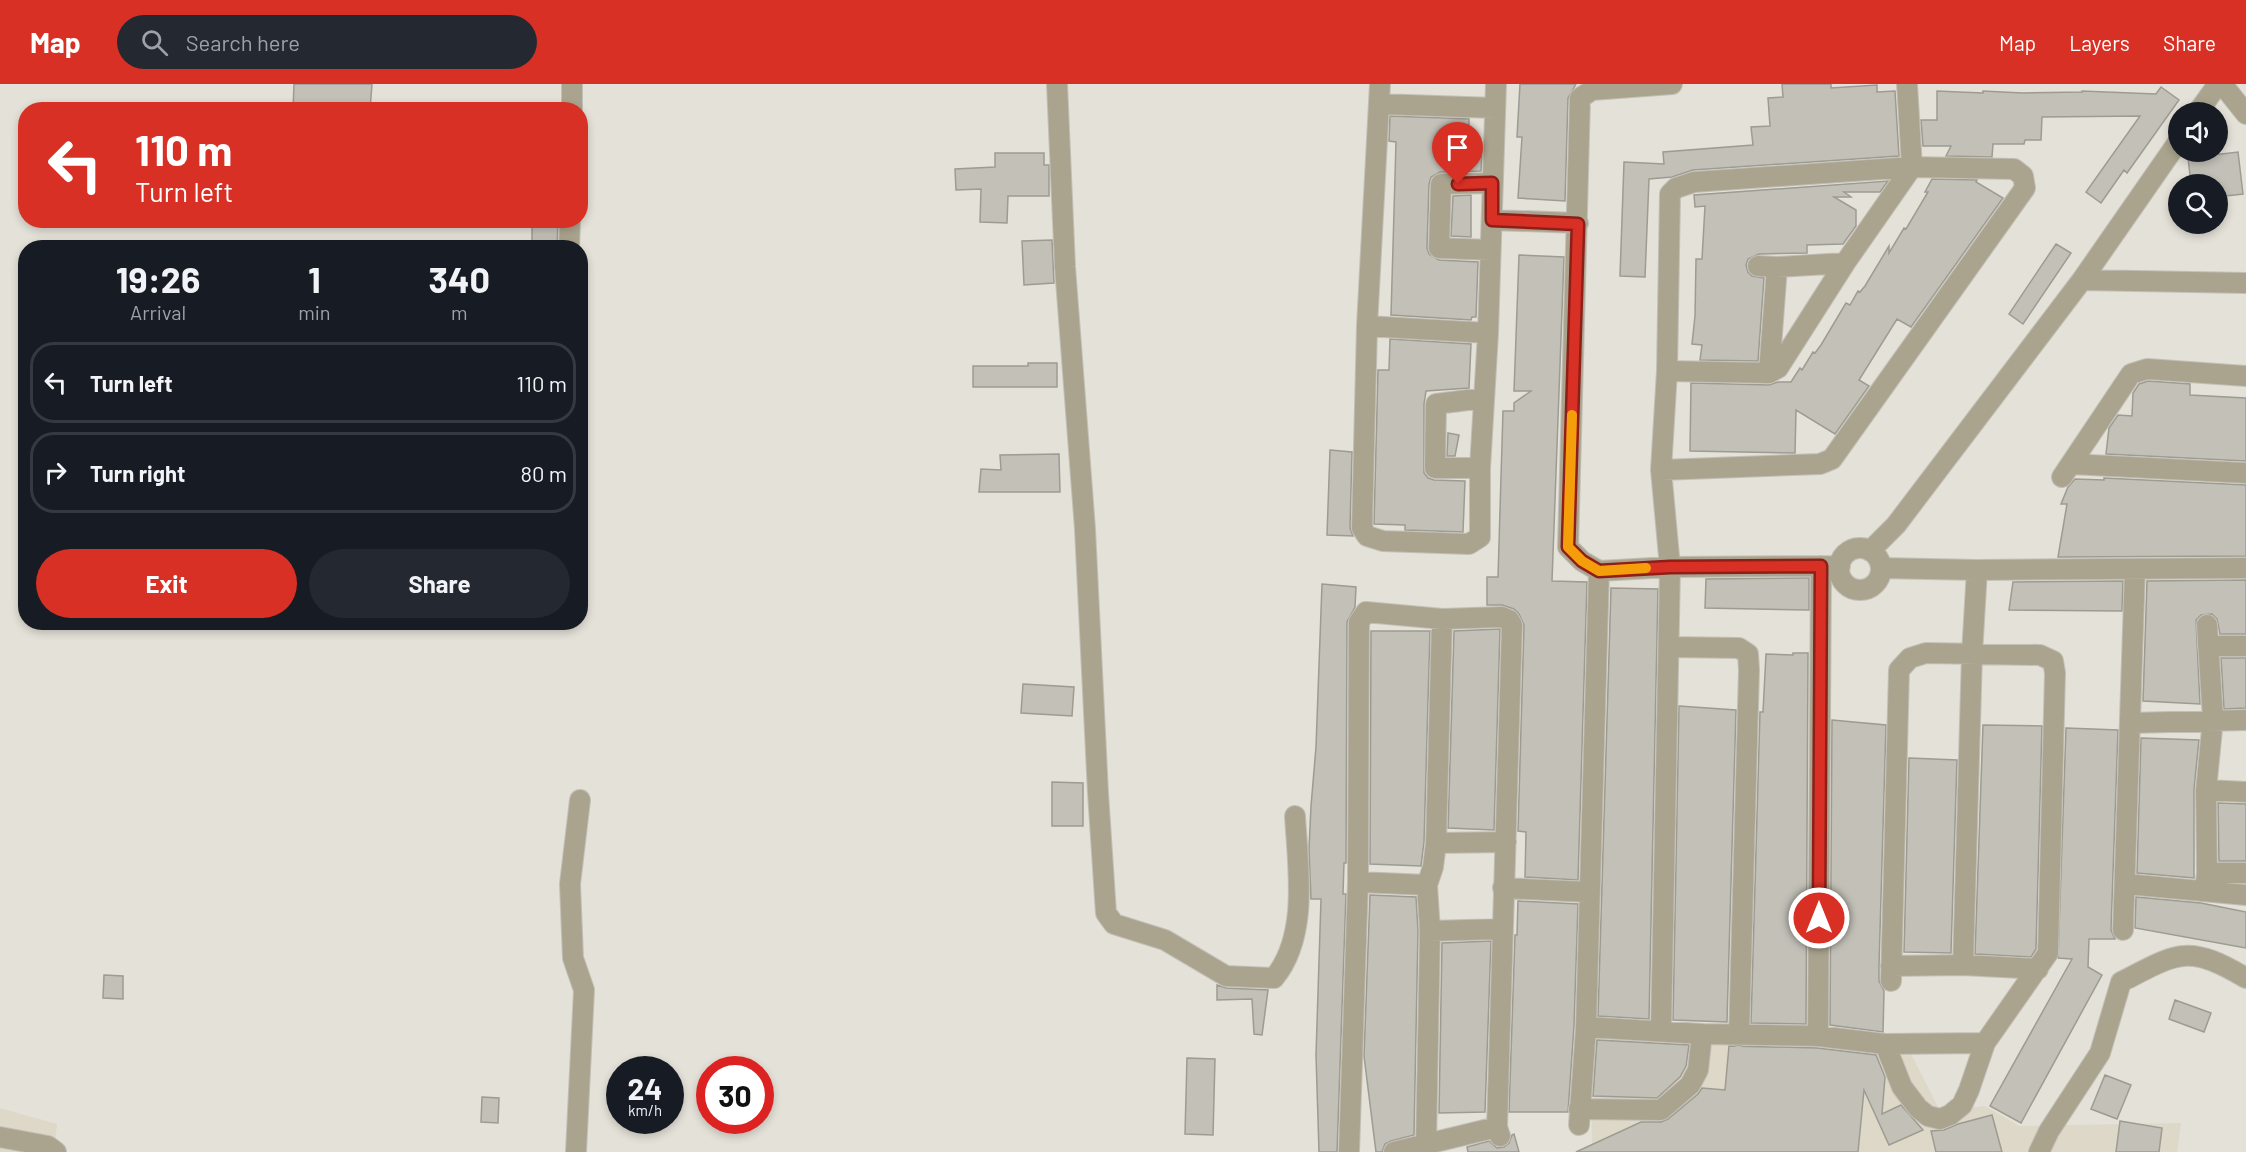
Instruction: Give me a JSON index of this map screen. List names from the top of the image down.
{
  "page": {
    "header": "Map",
    "search": "Search here",
    "nav": ["Map", "Layers", "Share"],
    "turn": ["110 m", "Turn left"],
    "eta": [
      "19:26",
      "Arrival",
      "1",
      "min",
      "340",
      "m"
    ],
    "list": [
      {
        "name": "Turn left",
        "value": "110 m"
      },
      {
        "name": "Turn right",
        "value": "80 m"
      }
    ],
    "buttons": ["Exit", "Share"],
    "speed": "24 km/h",
    "limit": "30"
  }
}
